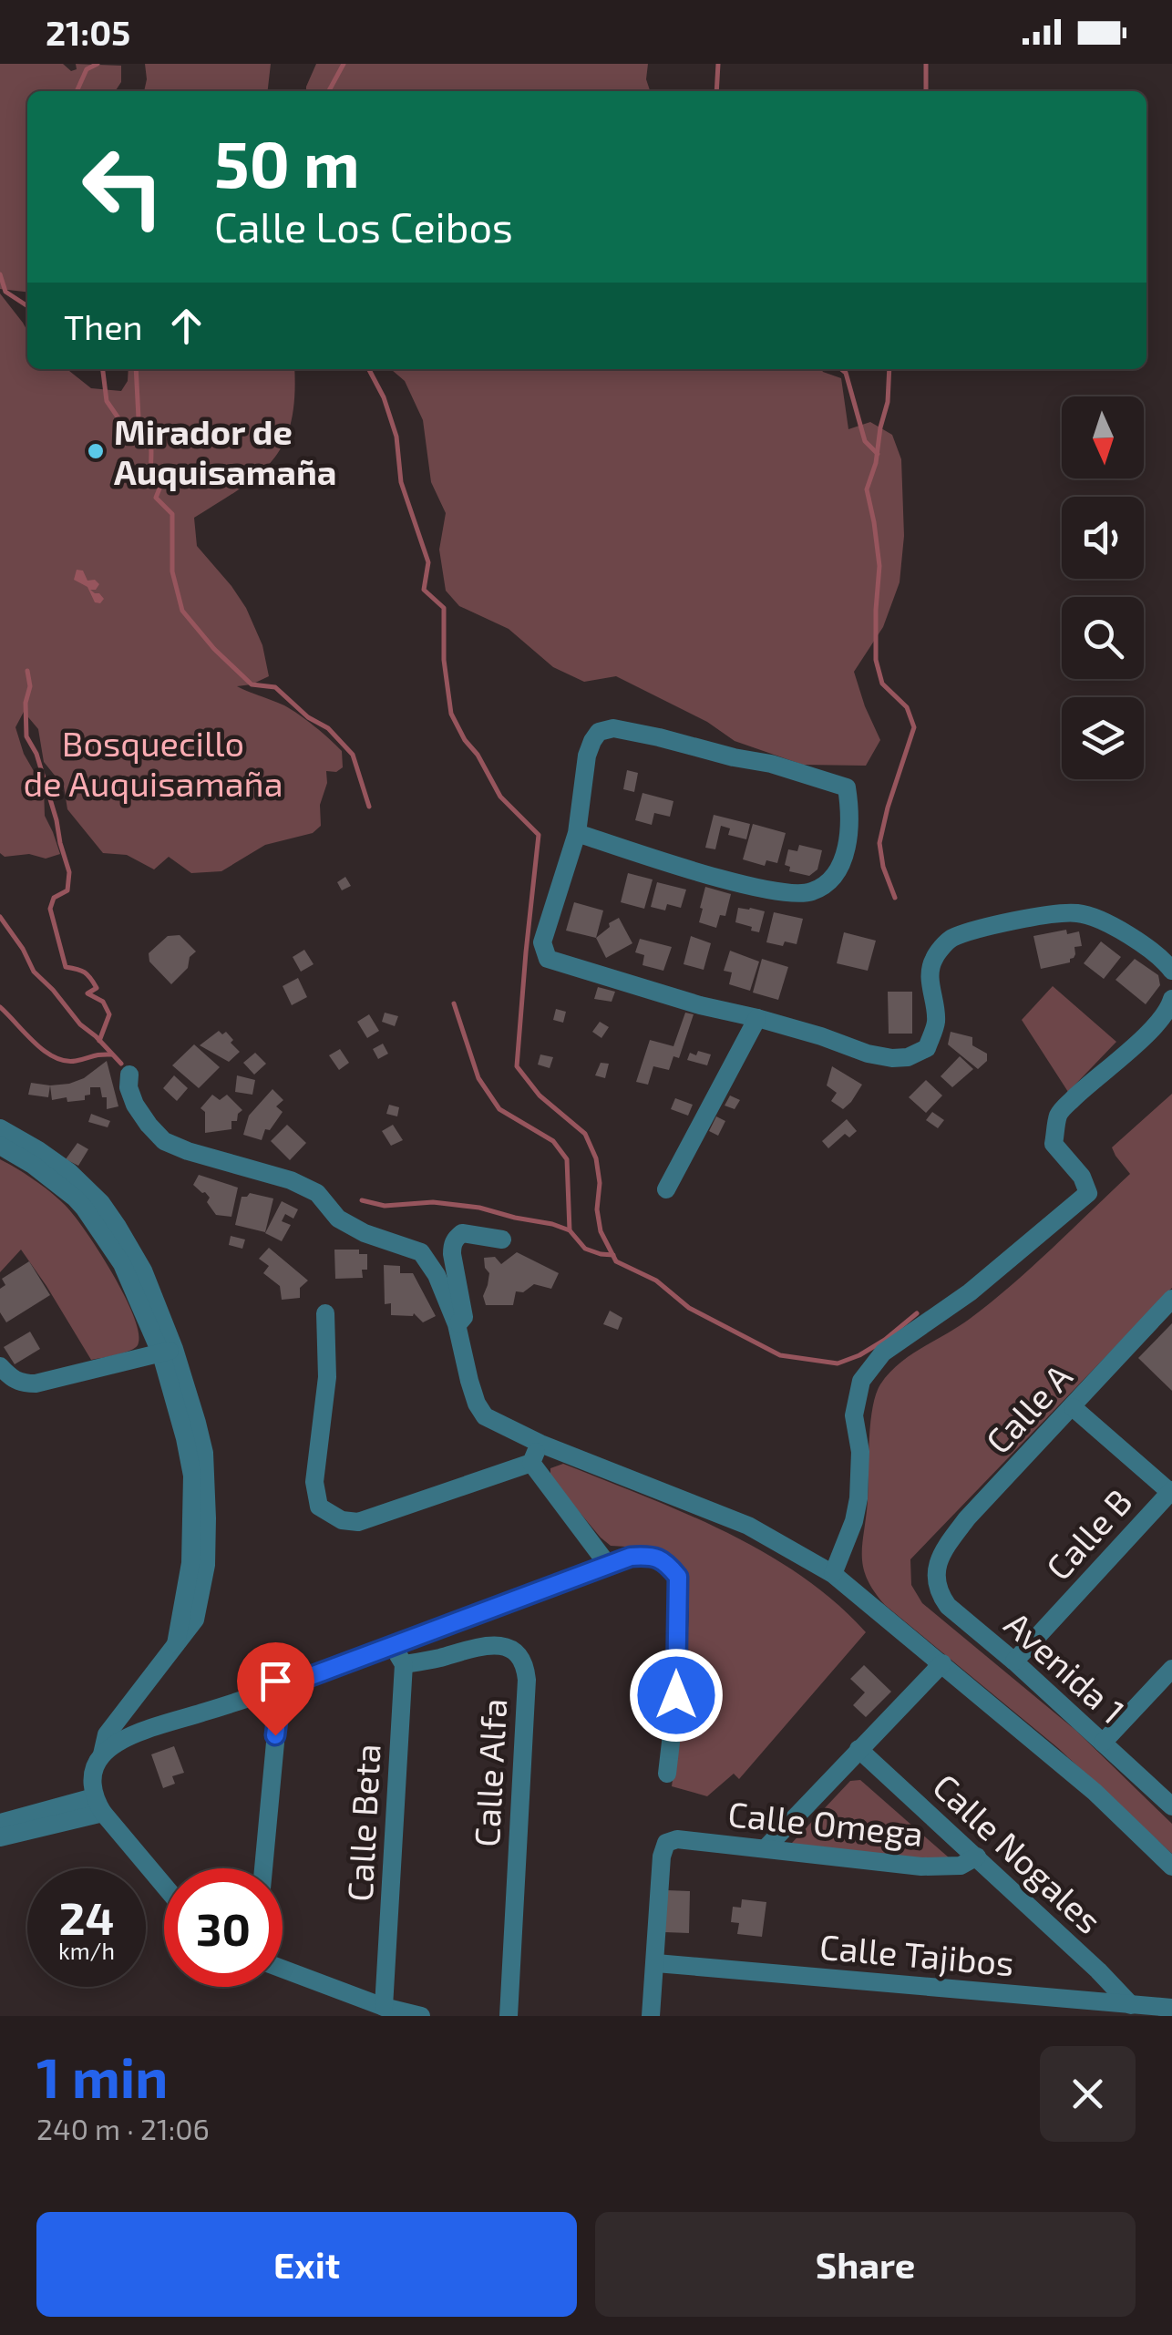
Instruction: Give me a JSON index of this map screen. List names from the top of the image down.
{
  "streets": {
    "street": [
      "Calle A",
      "Calle B",
      "Avenida 1",
      "Calle Alfa",
      "Calle Beta",
      "Calle Omega",
      "Calle Nogales",
      "Calle Tajibos"
    ]
  },
  "crossings": [
    ["Calle A", "Avenida 1"],
    ["Calle B", "Avenida 1"],
    ["Calle Alfa", "Calle Beta"],
    ["Calle Omega", "Calle Nogales"],
    ["Calle Omega", "Calle Tajibos"],
    ["Calle Nogales", "Calle Tajibos"]
  ],
  "parks": ["Bosquecillo de Auquisamaña"],
  "places": ["Mirador de Auquisamaña"],
  "north": "bottom",
  "page": {
    "status": "21:05",
    "turn": ["50 m", "Calle Los Ceibos"],
    "then": "Then",
    "speed": "24 km/h",
    "limit": "30",
    "heading": ["1 min", "240 m · 21:06"],
    "buttons": ["Exit", "Share"]
  }
}
